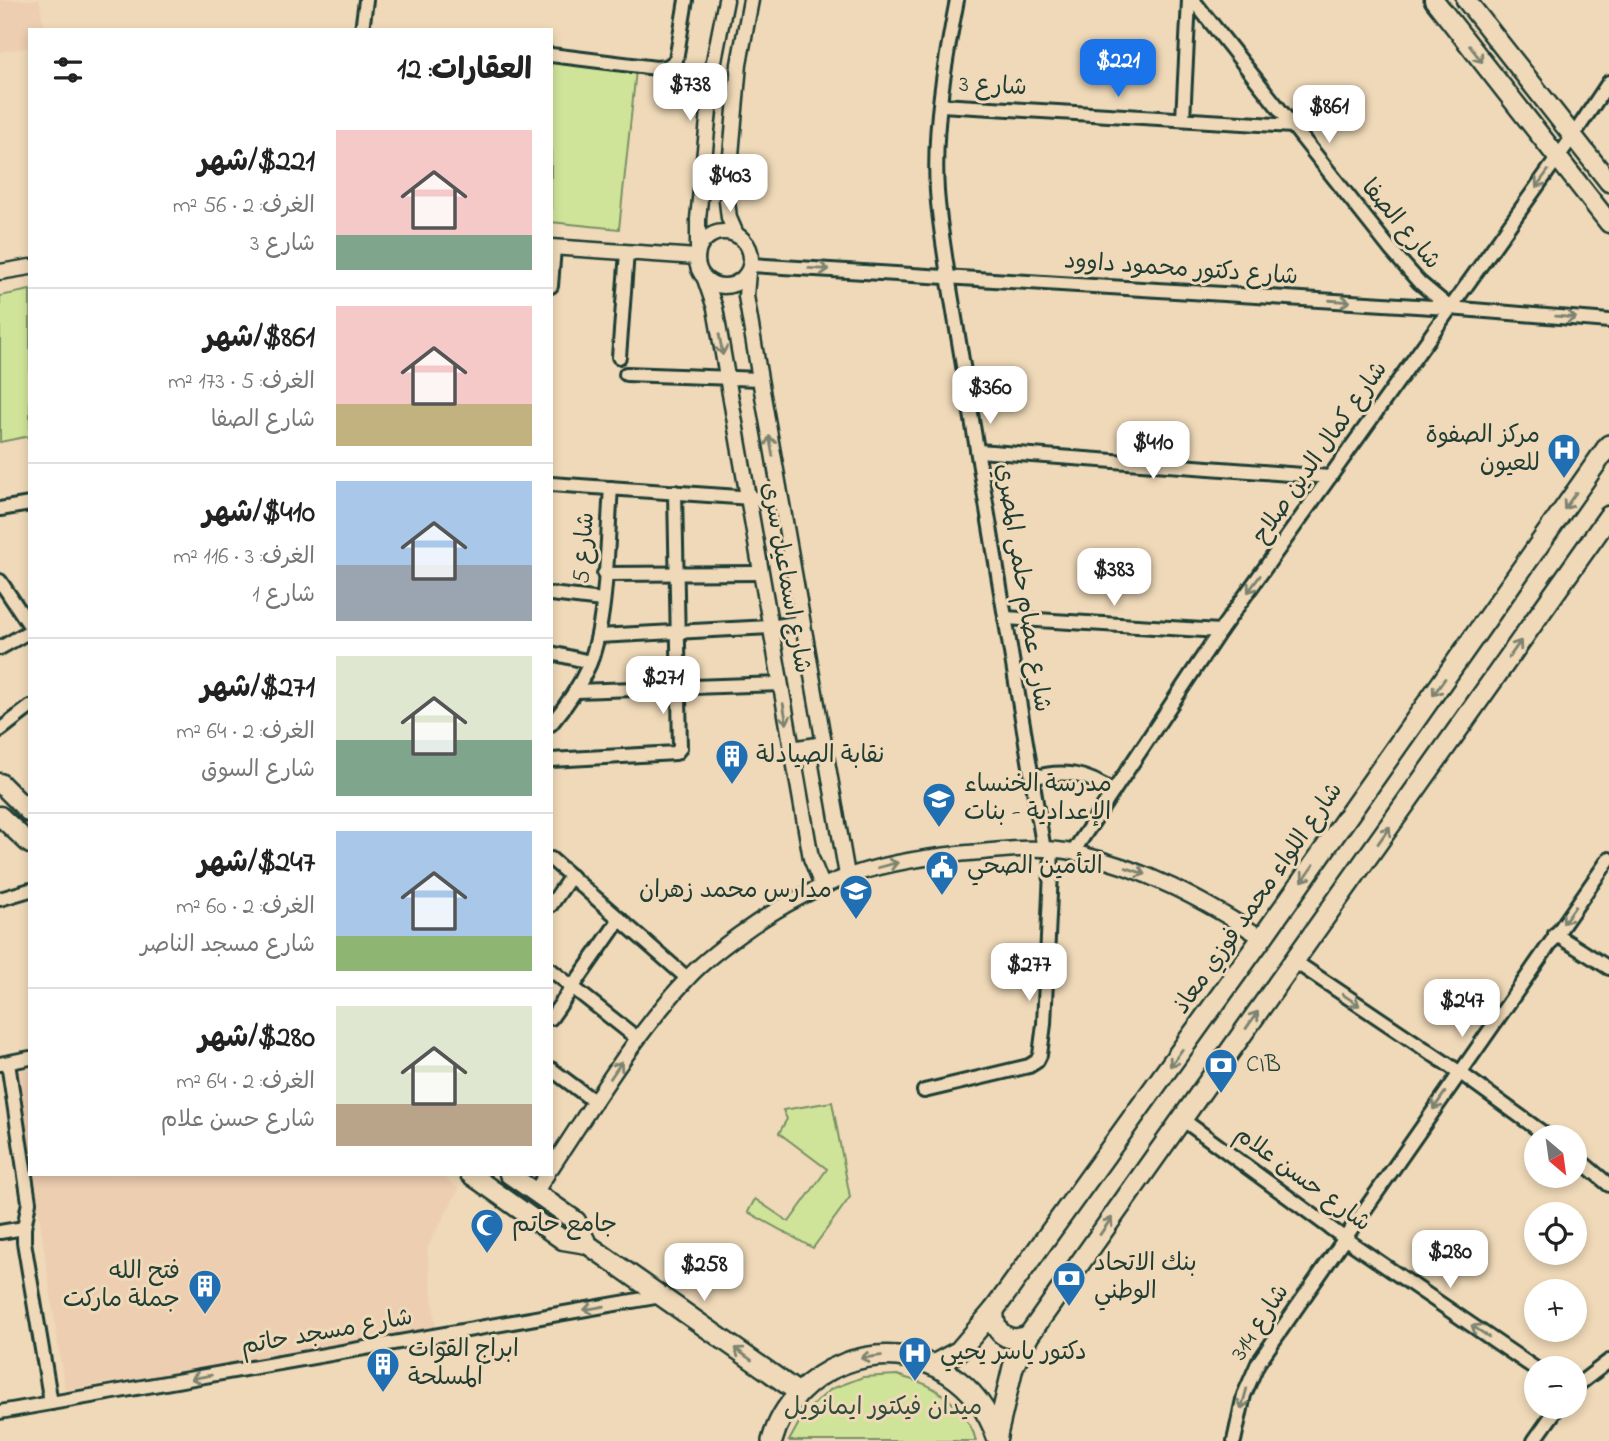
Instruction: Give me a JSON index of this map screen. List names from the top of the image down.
{
  "streets": {
    "main road": ["شارع اللواء محمد فوزي معاذ"],
    "street": [
      "شارع 3",
      "شارع الصفا",
      "شارع دكتور محمود داوود",
      "شارع كمال الدين صلاح",
      "شارع 5",
      "شارع اسماعيل سرى",
      "شارع عصام حلمى المصري",
      "شارع حسن علام",
      "شارع 314",
      "شارع مسجد حاتم"
    ]
  },
  "crossings": [
    ["شارع 3", "شارع الصفا"],
    ["شارع 3", "شارع عصام حلمى المصري"],
    ["شارع الصفا", "شارع دكتور محمود داوود"],
    ["شارع الصفا", "شارع كمال الدين صلاح"],
    ["شارع دكتور محمود داوود", "شارع كمال الدين صلاح"],
    ["شارع دكتور محمود داوود", "شارع اسماعيل سرى"],
    ["شارع دكتور محمود داوود", "شارع عصام حلمى المصري"],
    ["شارع حسن علام", "شارع 314"]
  ],
  "one_way": [
    "شارع دكتور محمود داوود",
    "شارع كمال الدين صلاح",
    "شارع حسن علام",
    "شارع 314",
    "شارع مسجد حاتم"
  ],
  "parks": ["ميدان فيكتور ايمانويل"],
  "places": {
    "hospital": ["مركز الصفوة للعيون", "دكتور ياسر يحيي"],
    "building": ["نقابة الصيادلة", "فتح الله جملة ماركت", "ابراج القوات المسلحة"],
    "school or university": ["مدرسة الخنساء الإعدادية - بنات", "مدارس محمد زهران"],
    "public building": ["التأمين الصحي"],
    "bank": ["CIB", "بنك الاتحاد الوطني"],
    "mosque": ["جامع حاتم"]
  },
  "north": "bottom right",
  "page": {
    "heading": "العقارات: 12",
    "price": [
      "$221",
      "$738",
      "$861",
      "$403",
      "$360",
      "$410",
      "$383",
      "$271",
      "$277",
      "$247",
      "$280",
      "$258"
    ],
    "list": [
      {
        "name": "$221/شهر",
        "note": "الغرف: 2 · 56 m² · شارع 3"
      },
      {
        "name": "$861/شهر",
        "note": "الغرف: 5 · 173 m² · شارع الصفا"
      },
      {
        "name": "$410/شهر",
        "note": "الغرف: 3 · 116 m² · شارع 1"
      },
      {
        "name": "$271/شهر",
        "note": "الغرف: 2 · 64 m² · شارع السوق"
      },
      {
        "name": "$247/شهر",
        "note": "الغرف: 2 · 60 m² · شارع مسجد الناصر"
      },
      {
        "name": "$280/شهر",
        "note": "الغرف: 2 · 64 m² · شارع حسن علام"
      }
    ],
    "map_buttons": ["+", "−"]
  }
}
